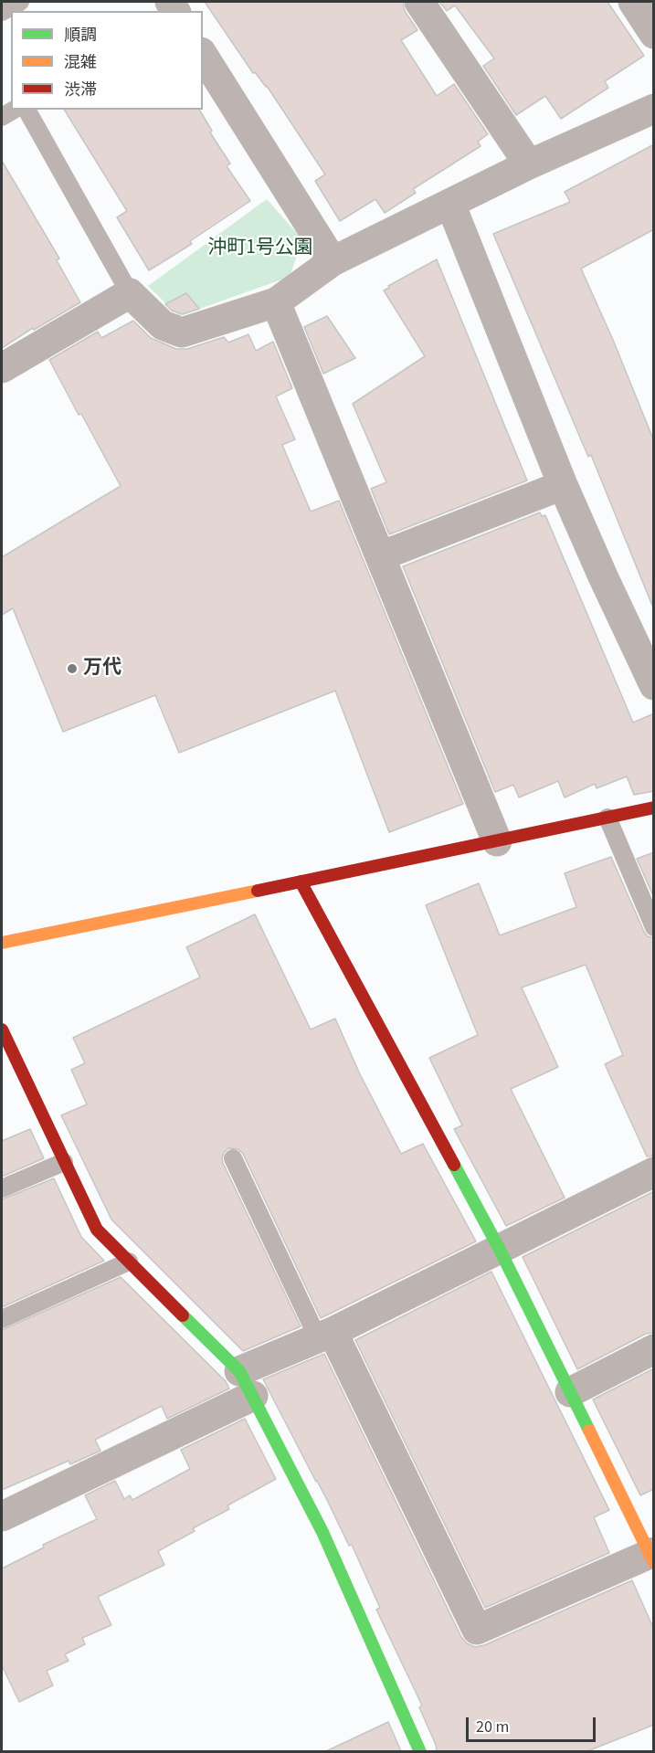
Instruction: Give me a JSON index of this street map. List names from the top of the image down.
{
  "parks": ["沖町1号公園"],
  "places": ["万代"],
  "legend": ["順調", "混雑", "渋滞"],
  "scale_bar": "20 m"
}
